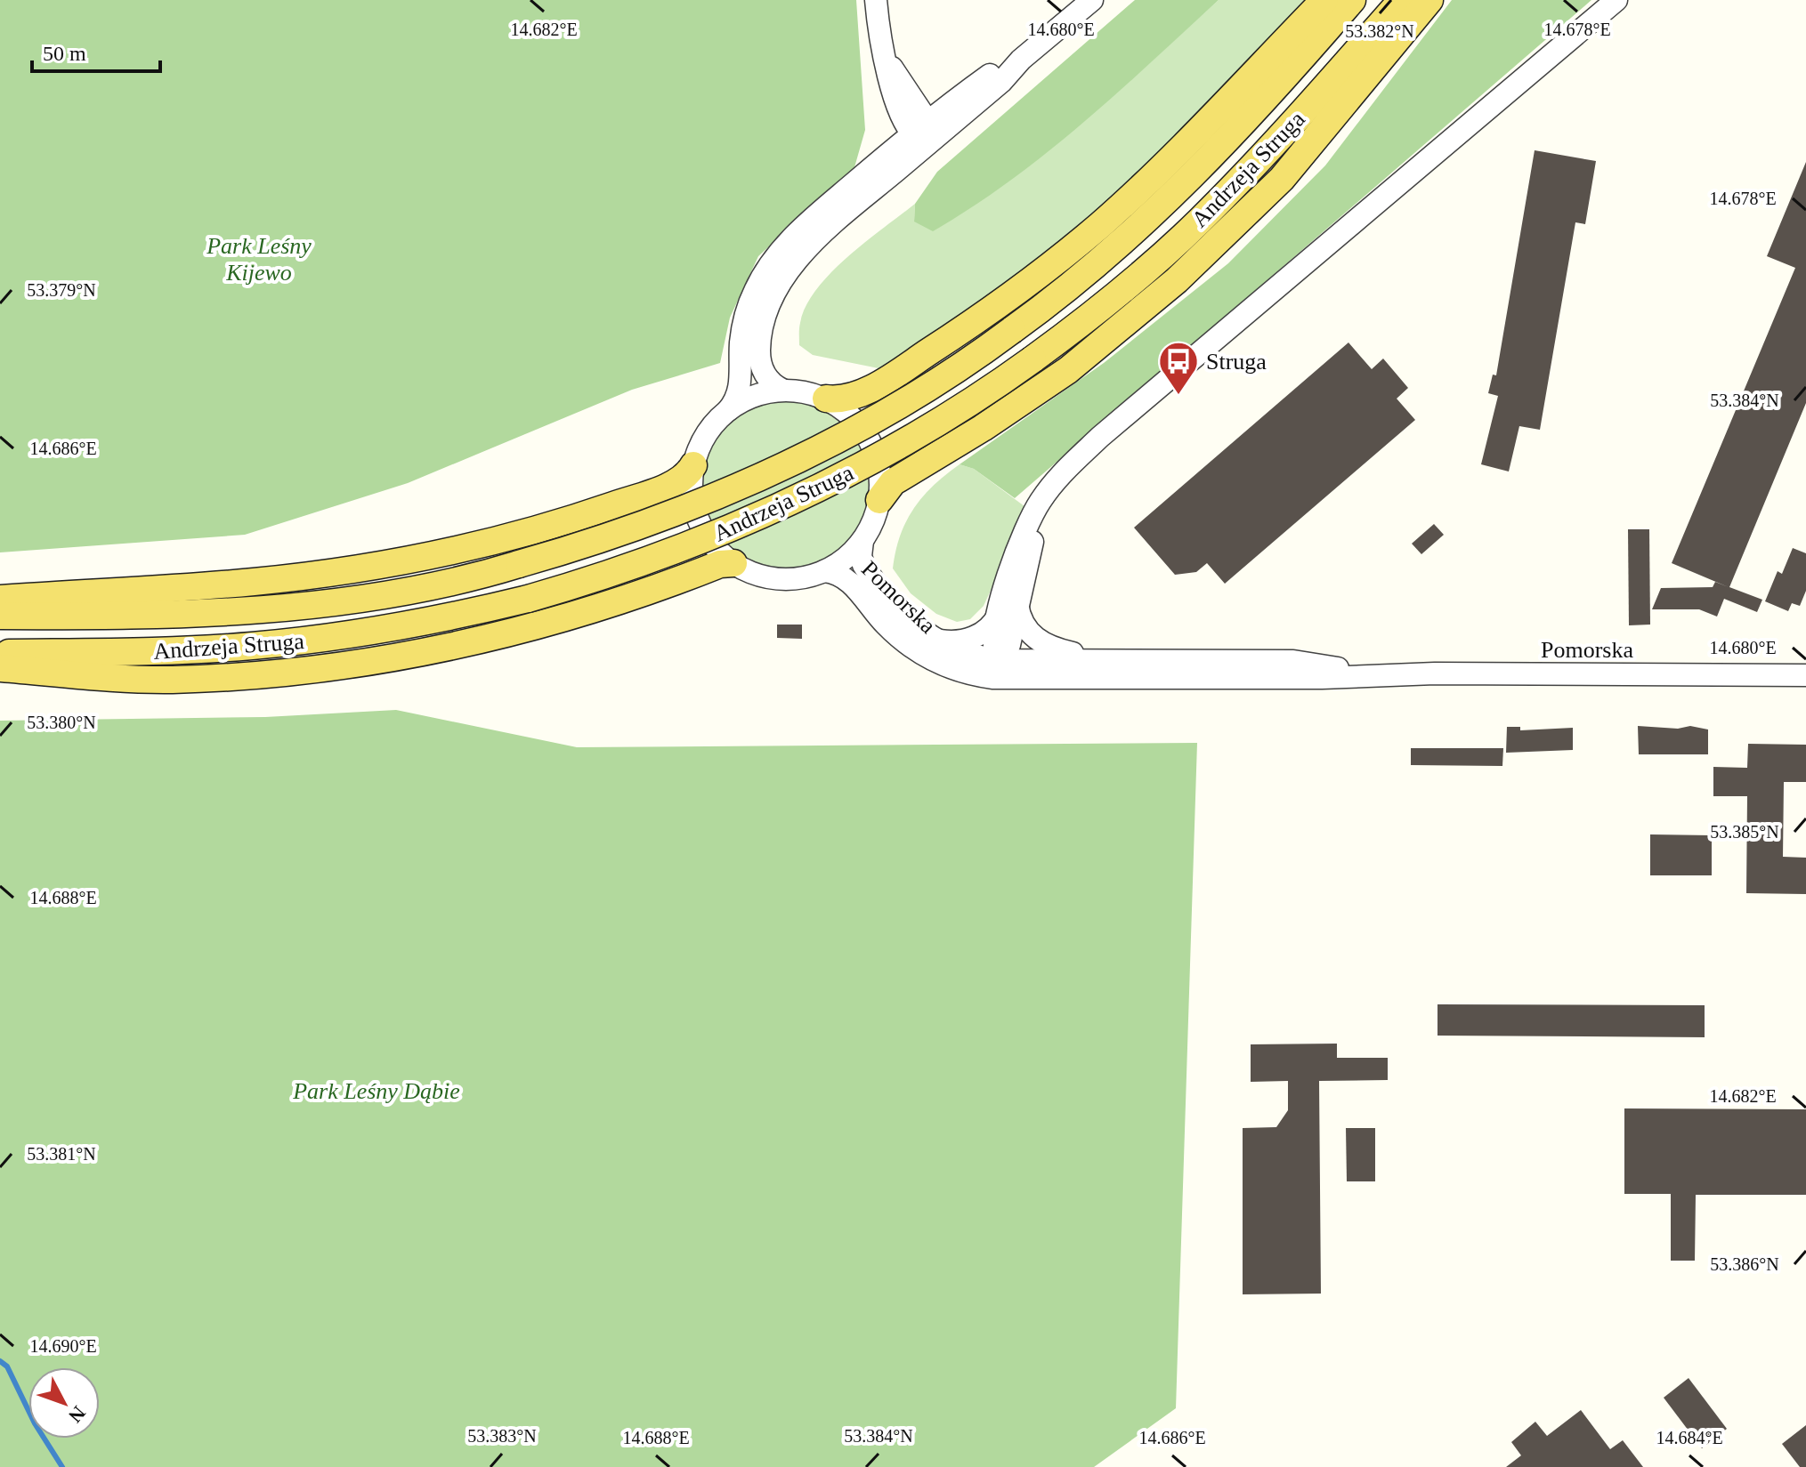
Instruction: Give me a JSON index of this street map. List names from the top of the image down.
{
  "streets": {
    "main road": ["Andrzeja Struga"],
    "street": ["Pomorska"]
  },
  "parks": ["Park Leśny Kijewo", "Park Leśny Dąbie"],
  "places": {
    "bus stop": ["Struga"]
  },
  "scale_bar": "50 m",
  "north": "bottom right",
  "coordinates": [
    "14.682°E",
    "14.680°E",
    "14.678°E",
    "53.382°N",
    "53.379°N",
    "53.384°N",
    "14.686°E",
    "53.380°N",
    "53.385°N",
    "14.688°E",
    "53.381°N",
    "53.386°N",
    "14.690°E",
    "53.383°N",
    "14.684°E"
  ]
}
